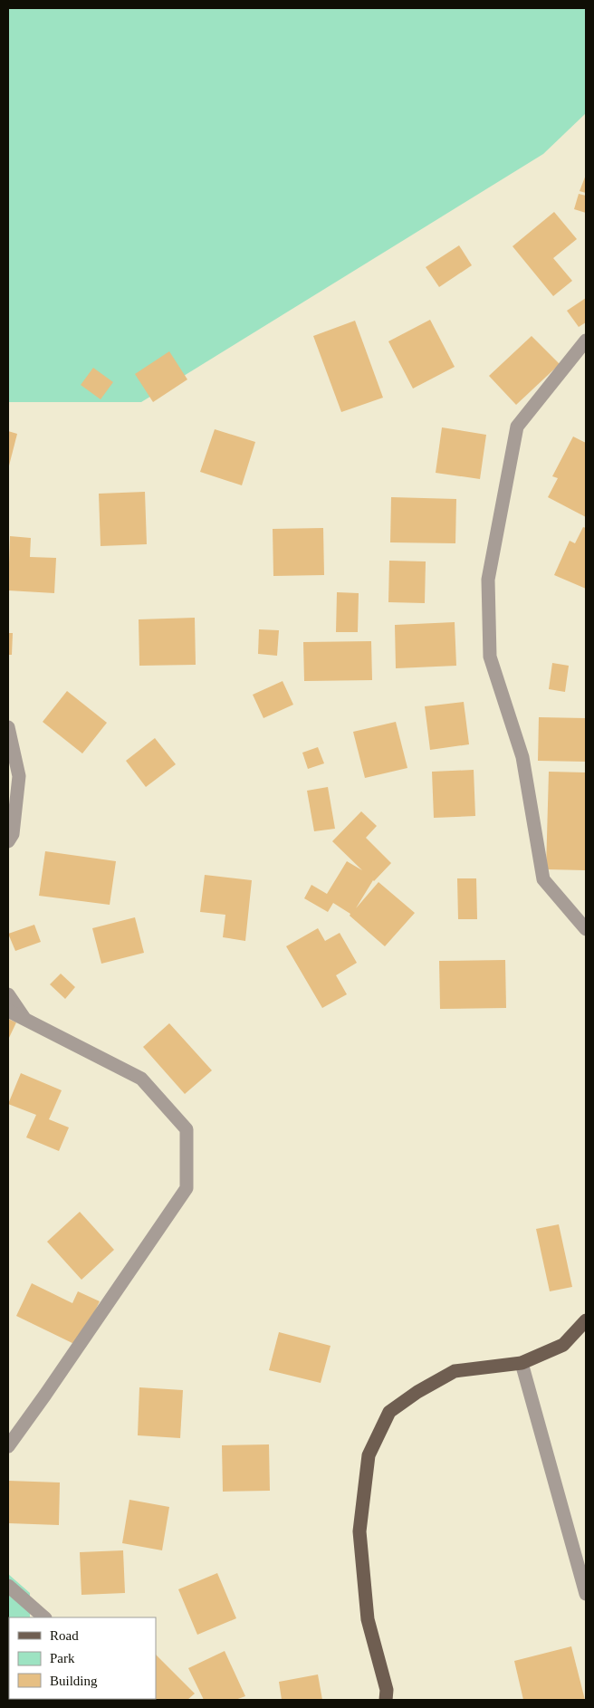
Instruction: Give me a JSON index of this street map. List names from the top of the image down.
{
  "legend": ["Road", "Park", "Building"]
}
